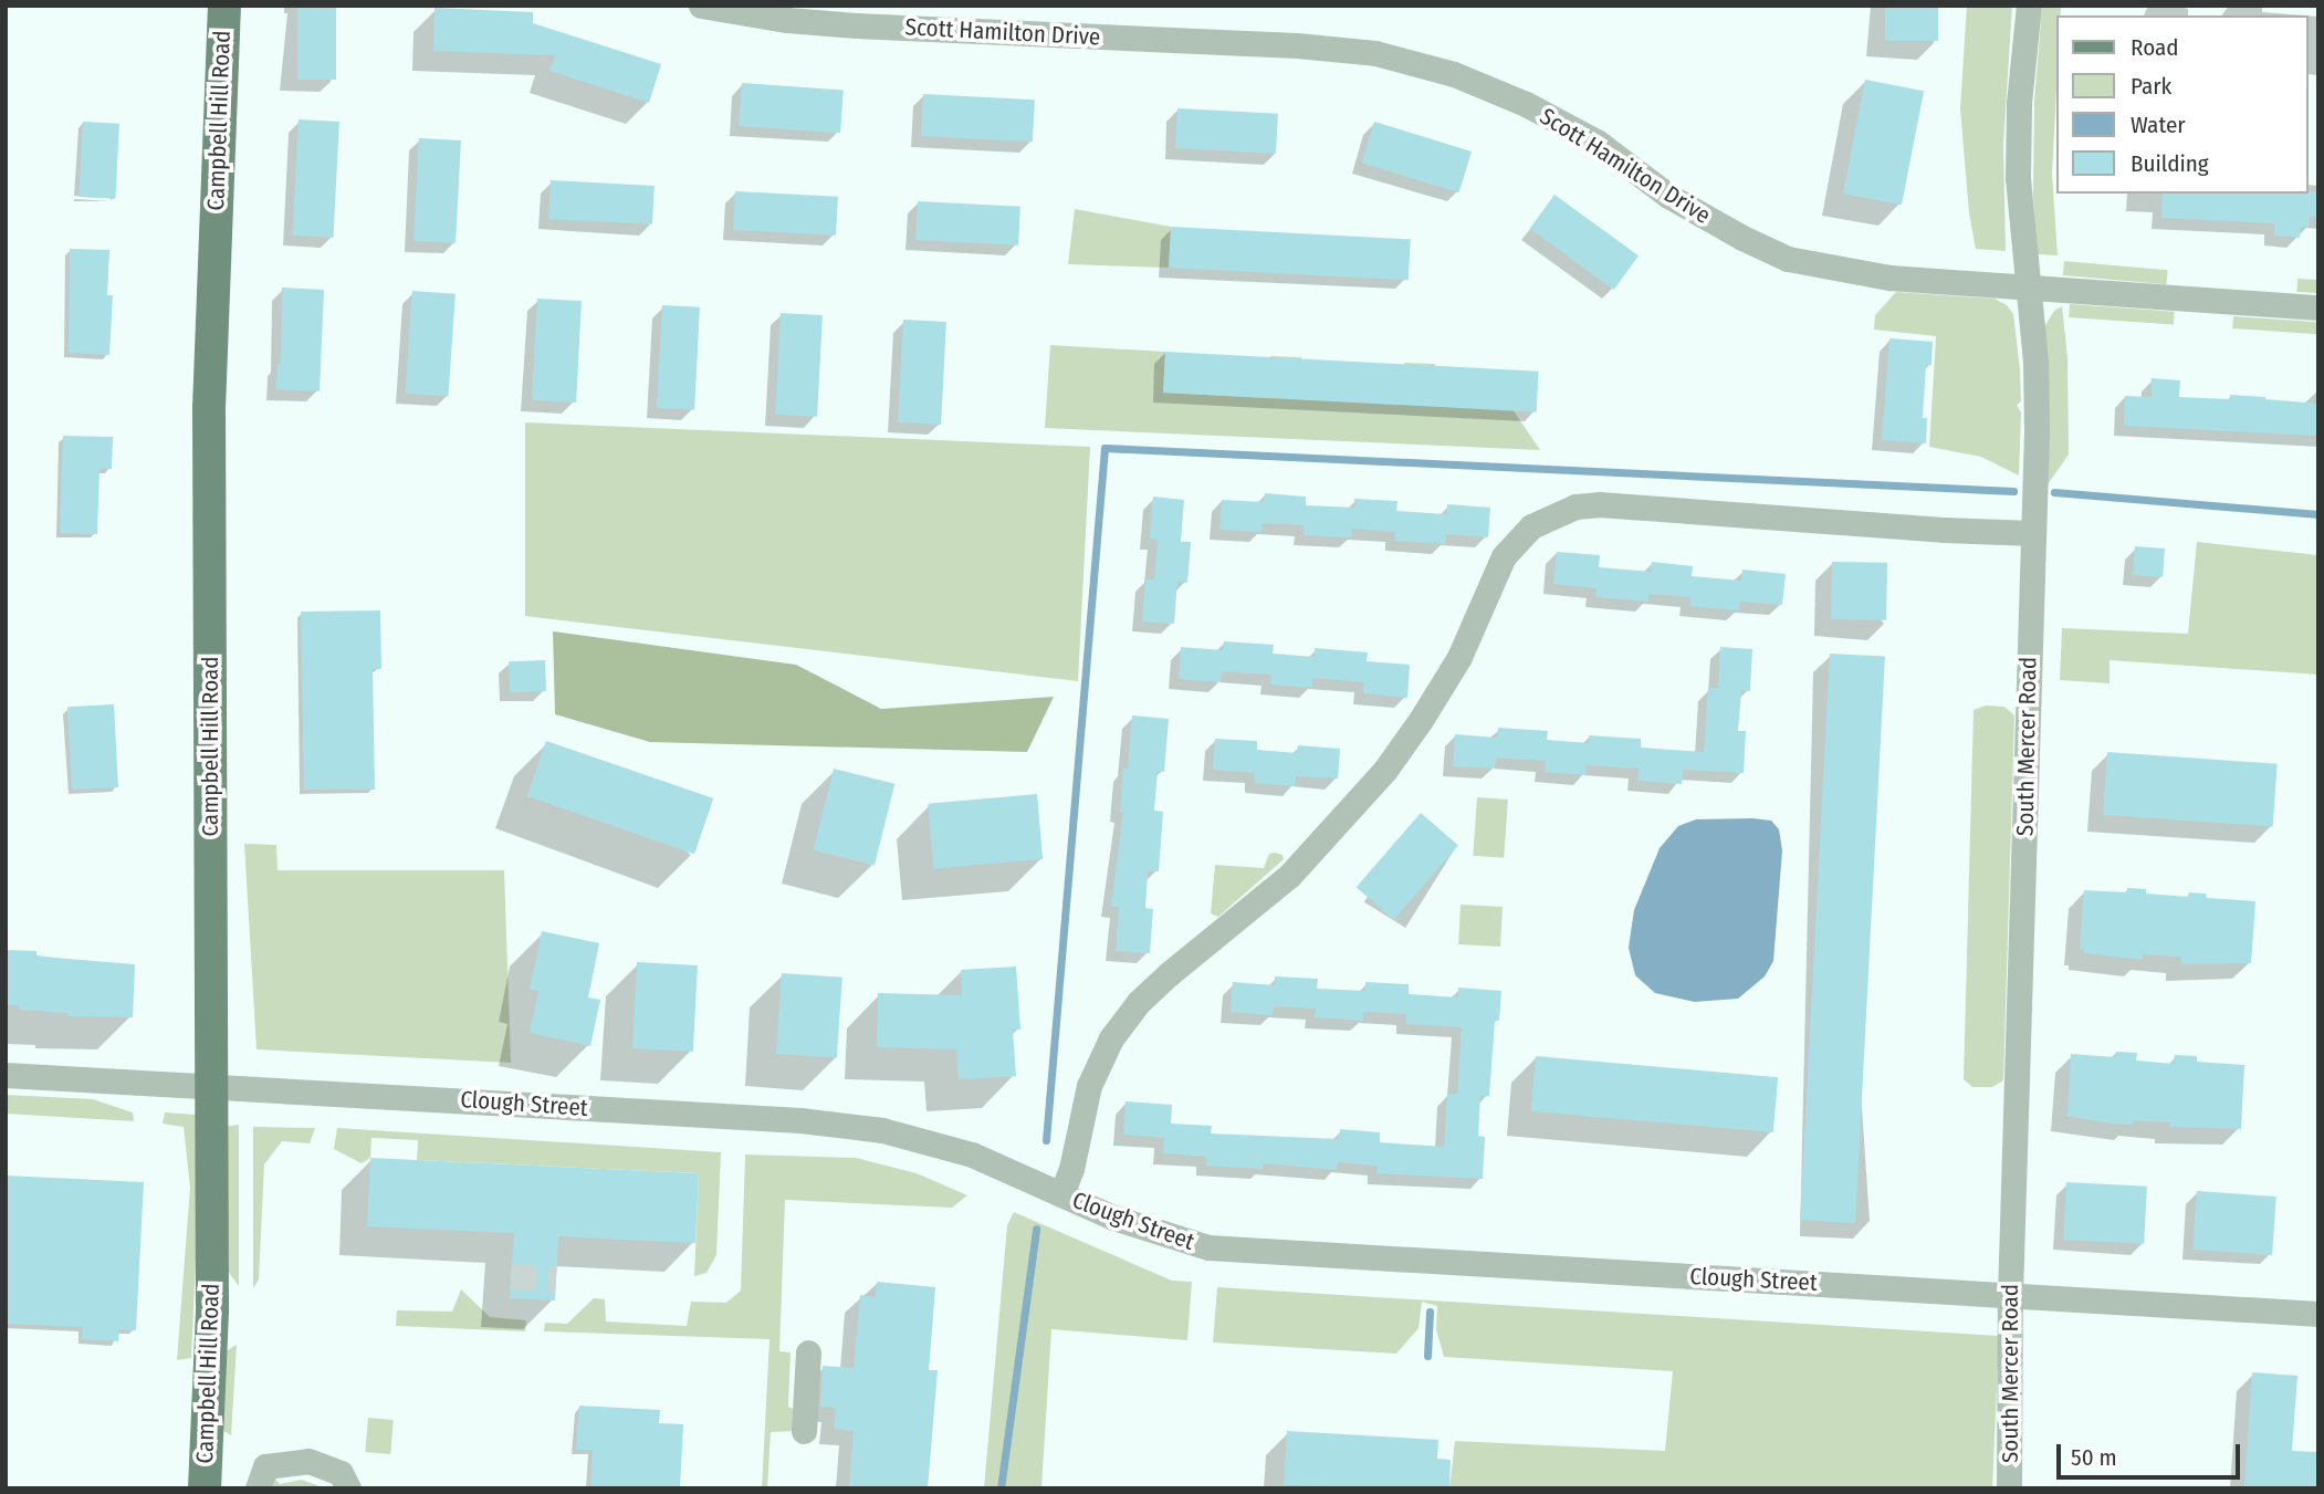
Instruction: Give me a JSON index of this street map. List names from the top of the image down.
{
  "streets": {
    "main road": ["Campbell Hill Road"],
    "street": ["Scott Hamilton Drive", "South Mercer Road", "Clough Street"]
  },
  "crossings": [
    ["Scott Hamilton Drive", "South Mercer Road"],
    ["Campbell Hill Road", "Clough Street"],
    ["South Mercer Road", "Clough Street"]
  ],
  "legend": [
    "Road",
    "Park",
    "Water",
    "Building"
  ],
  "scale_bar": "50 m"
}
